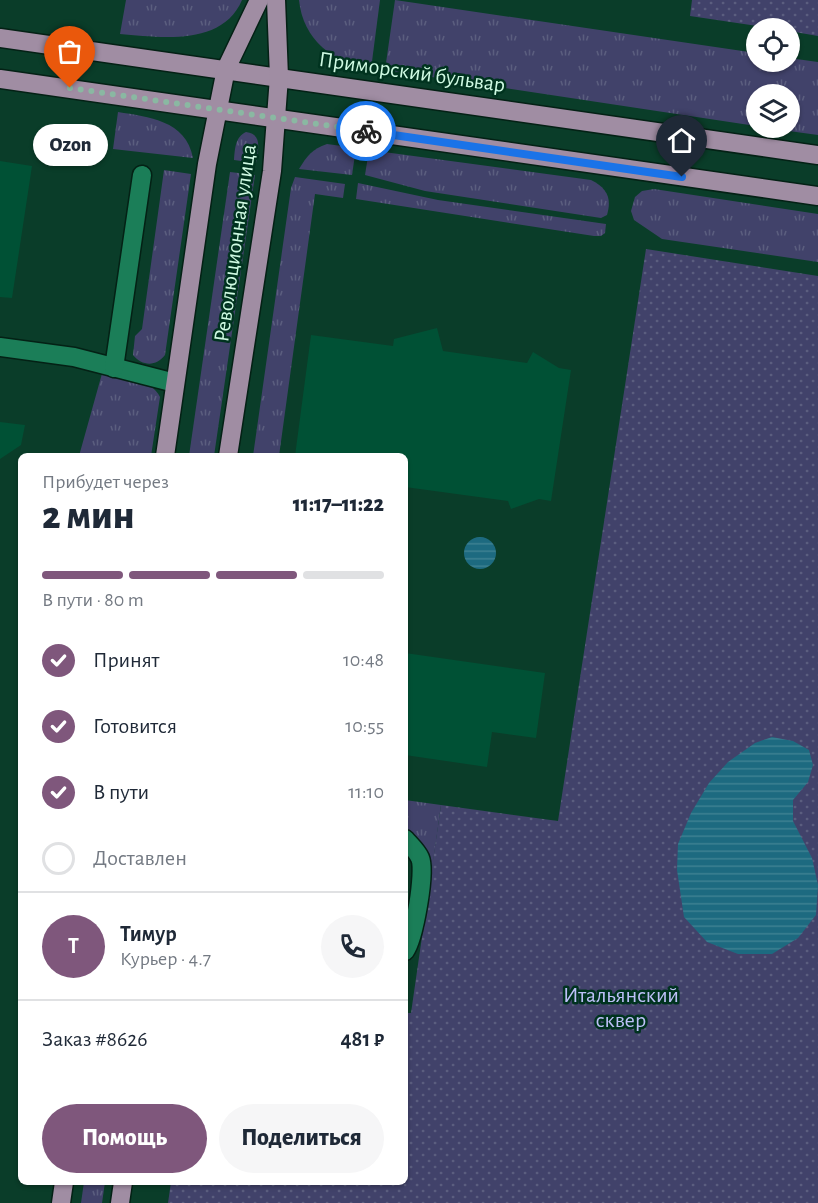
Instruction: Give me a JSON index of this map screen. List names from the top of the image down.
{
  "streets": {
    "main road": ["Приморский бульвар", "Революционная улица"]
  },
  "crossings": [
    ["Приморский бульвар", "Революционная улица"]
  ],
  "parks": ["Итальянский сквер"],
  "places": ["Ozon"],
  "page": {
    "bubble": "Ozon",
    "heading": ["2 мин", "Прибудет через", "11:17–11:22"],
    "panel": [
      "Тимур",
      "Курьер · 4.7",
      "Заказ #8626",
      "481 ₽"
    ],
    "bar": "В пути · 80 m",
    "list": [
      ["Принят", "10:48"],
      ["Готовится", "10:55"],
      ["В пути", "11:10"],
      "Доставлен"
    ],
    "round": "Т",
    "buttons": ["Помощь", "Поделиться"]
  }
}
